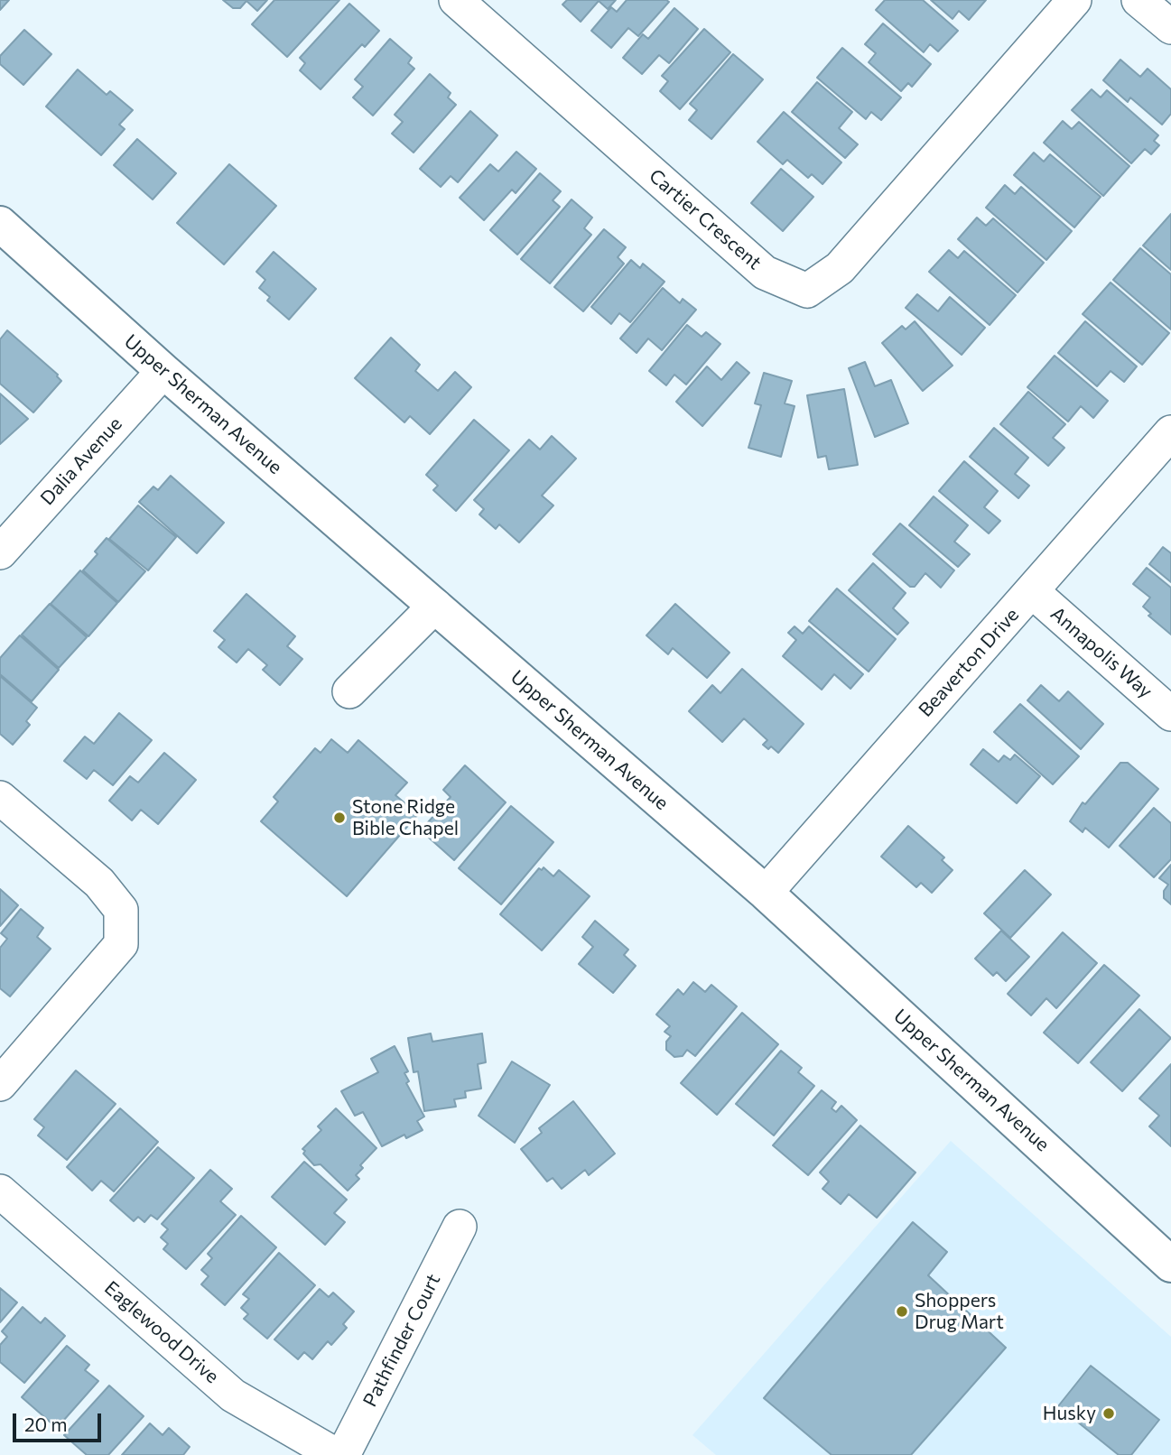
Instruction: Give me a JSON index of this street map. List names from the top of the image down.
{
  "streets": {
    "main road": ["Upper Sherman Avenue"],
    "street": [
      "Cartier Crescent",
      "Dalia Avenue",
      "Annapolis Way",
      "Beaverton Drive",
      "Eaglewood Drive",
      "Pathfinder Court"
    ]
  },
  "crossings": [
    ["Upper Sherman Avenue", "Dalia Avenue"],
    ["Upper Sherman Avenue", "Beaverton Drive"],
    ["Annapolis Way", "Beaverton Drive"]
  ],
  "places": ["Stone Ridge Bible Chapel", "Shoppers Drug Mart", "Husky"],
  "scale_bar": "20 m"
}
